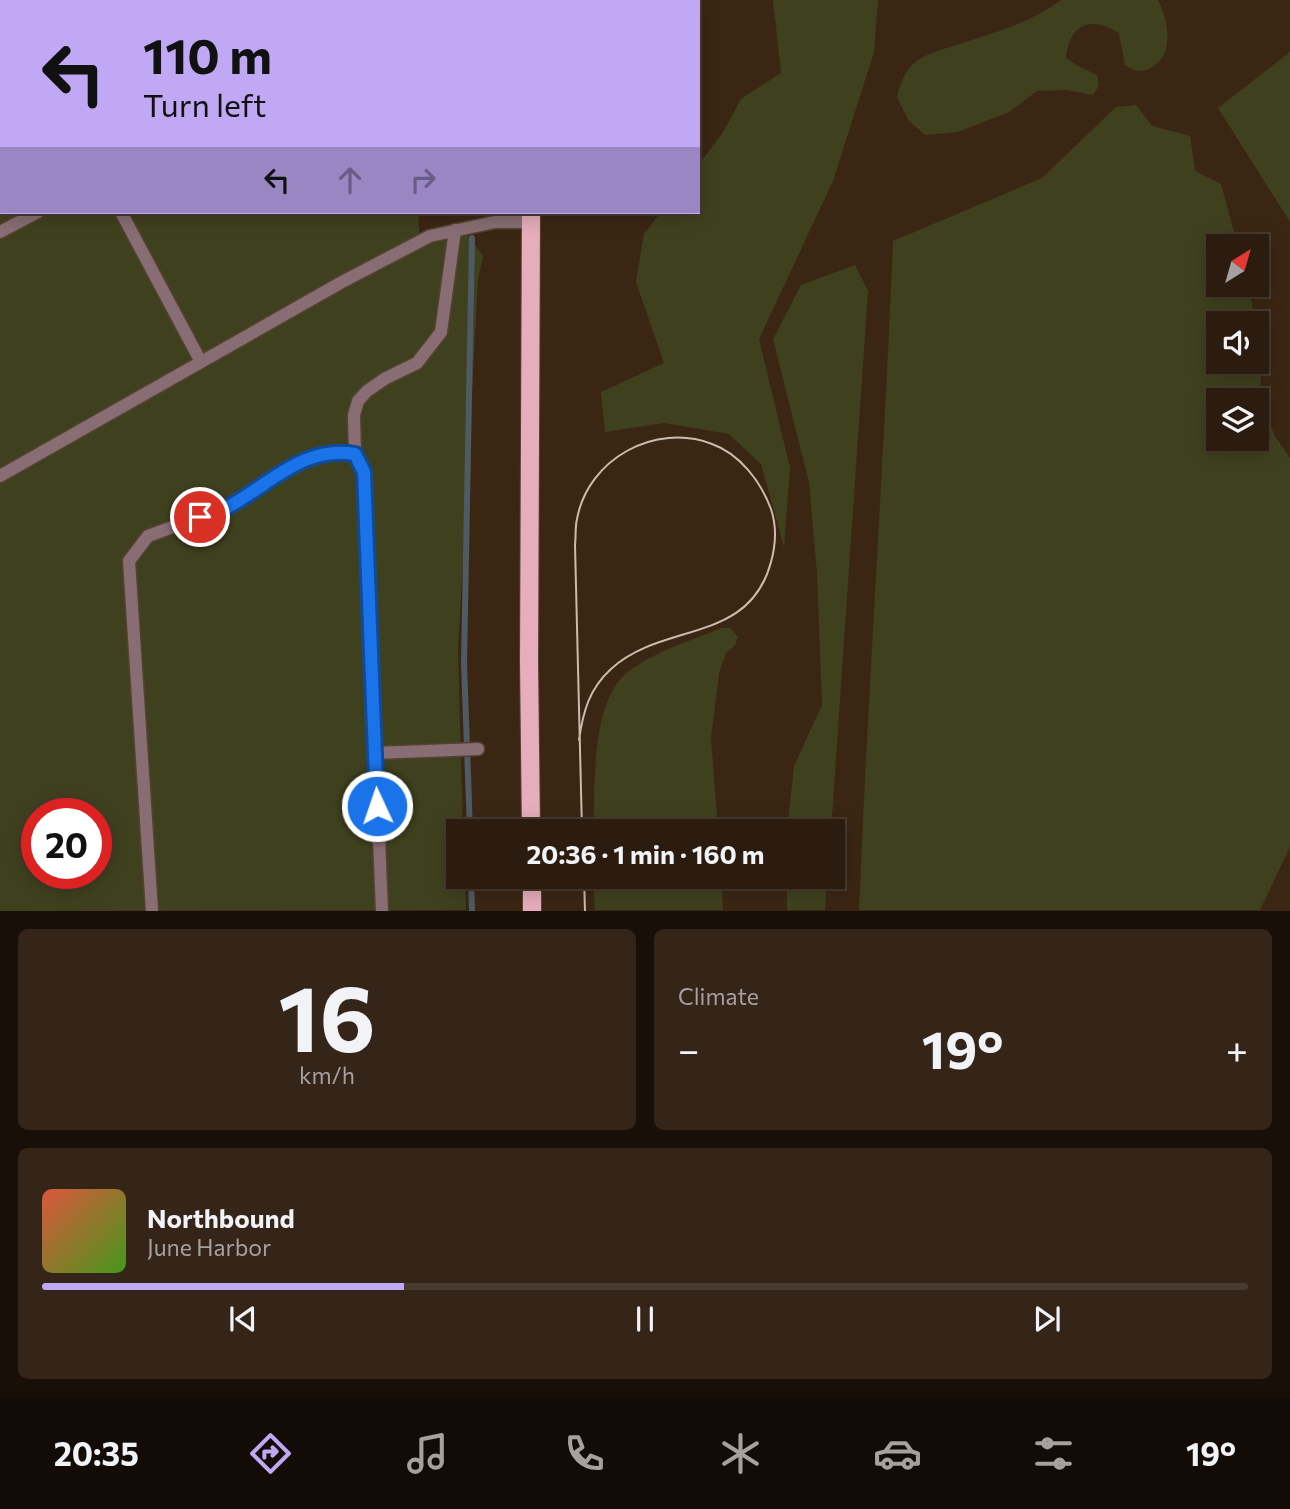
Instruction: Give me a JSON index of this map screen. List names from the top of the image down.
{
  "north": "top right",
  "page": {
    "turn": ["110 m", "Turn left"],
    "limit": "20",
    "trip": "20:36 · 1 min · 160 m",
    "tile": [
      ["16", "km/h"],
      "Climate"
    ],
    "heat": ["−", "19°", "+"],
    "song": ["Northbound", "June Harbor"],
    "tabs": ["20:35", "19°"]
  }
}
